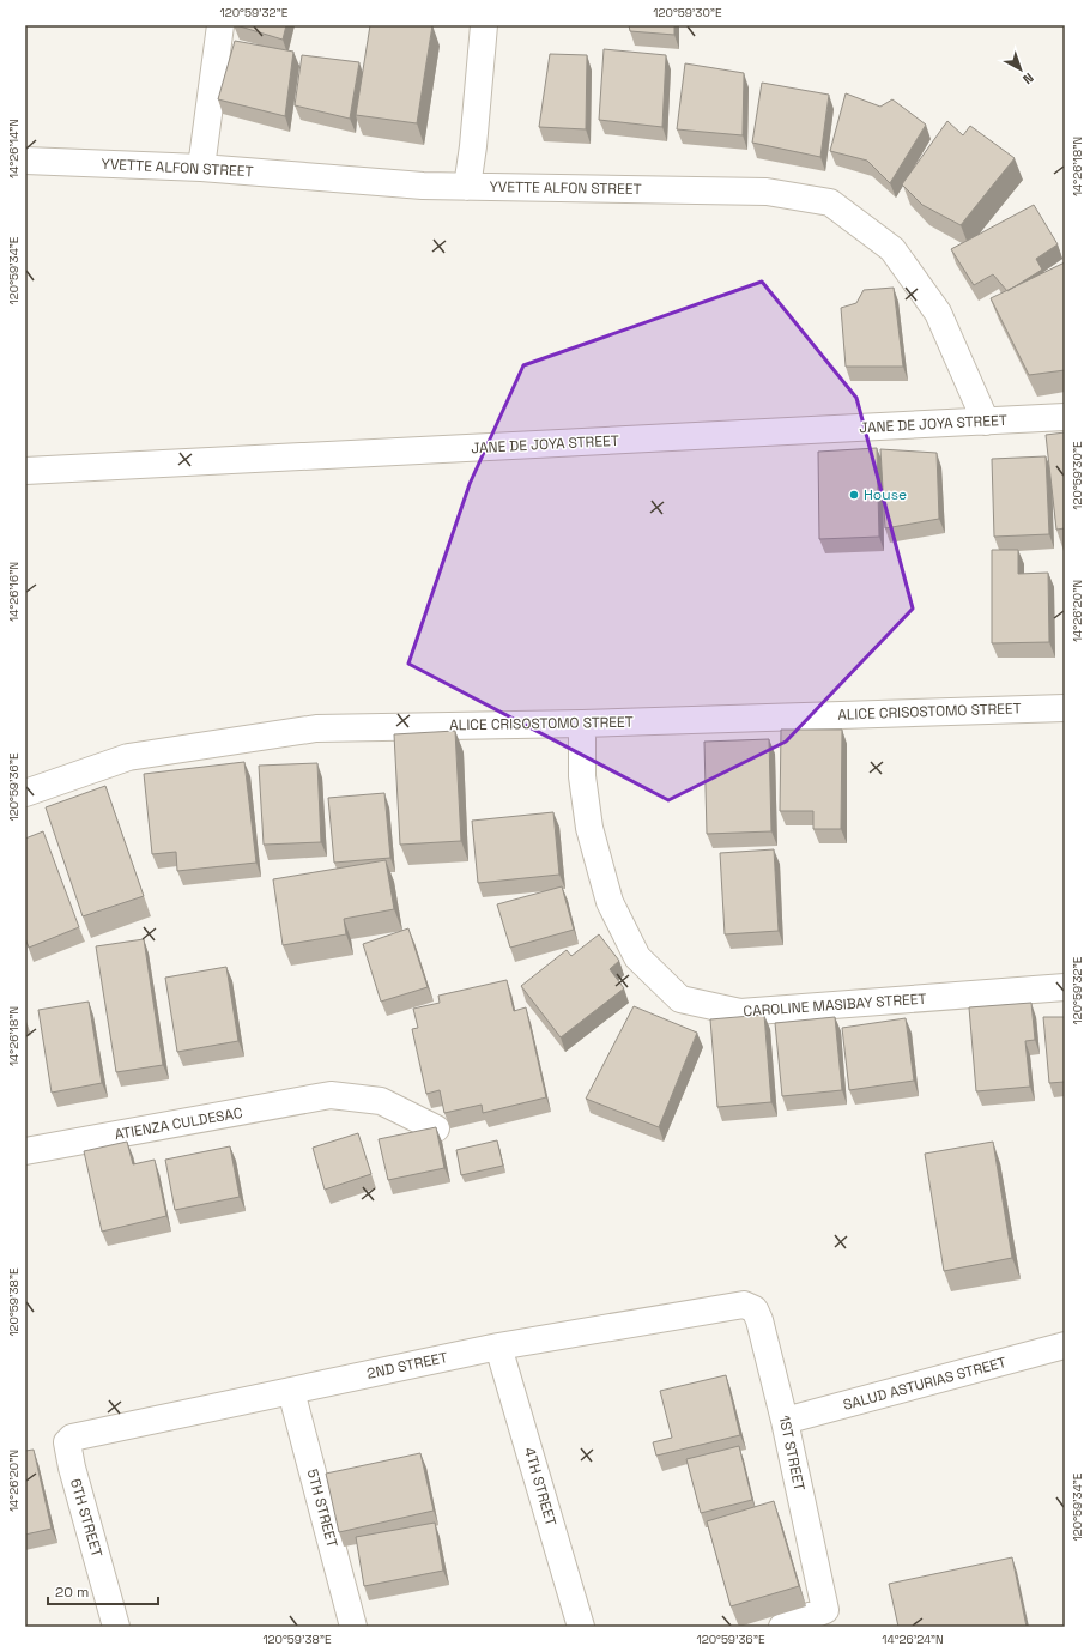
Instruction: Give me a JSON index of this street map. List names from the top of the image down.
{
  "streets": {
    "street": [
      "YVETTE ALFON STREET",
      "JANE DE JOYA STREET",
      "ALICE CRISOSTOMO STREET",
      "CAROLINE MASIBAY STREET",
      "ATIENZA CULDESAC",
      "2ND STREET",
      "SALUD ASTURIAS STREET",
      "1ST STREET",
      "4TH STREET",
      "5TH STREET",
      "6TH STREET"
    ]
  },
  "crossings": [
    ["YVETTE ALFON STREET", "JANE DE JOYA STREET"],
    ["ALICE CRISOSTOMO STREET", "CAROLINE MASIBAY STREET"],
    ["2ND STREET", "1ST STREET"],
    ["2ND STREET", "4TH STREET"],
    ["2ND STREET", "5TH STREET"],
    ["2ND STREET", "6TH STREET"],
    ["SALUD ASTURIAS STREET", "1ST STREET"]
  ],
  "places": ["House"],
  "scale_bar": "20 m",
  "north": "bottom right",
  "coordinates": [
    "120°59'32\"E",
    "120°59'30\"E",
    "14°26'14\"N",
    "14°26'18\"N",
    "120°59'34\"E",
    "14°26'16\"N",
    "14°26'20\"N",
    "120°59'36\"E",
    "120°59'38\"E",
    "14°26'24\"N"
  ]
}
